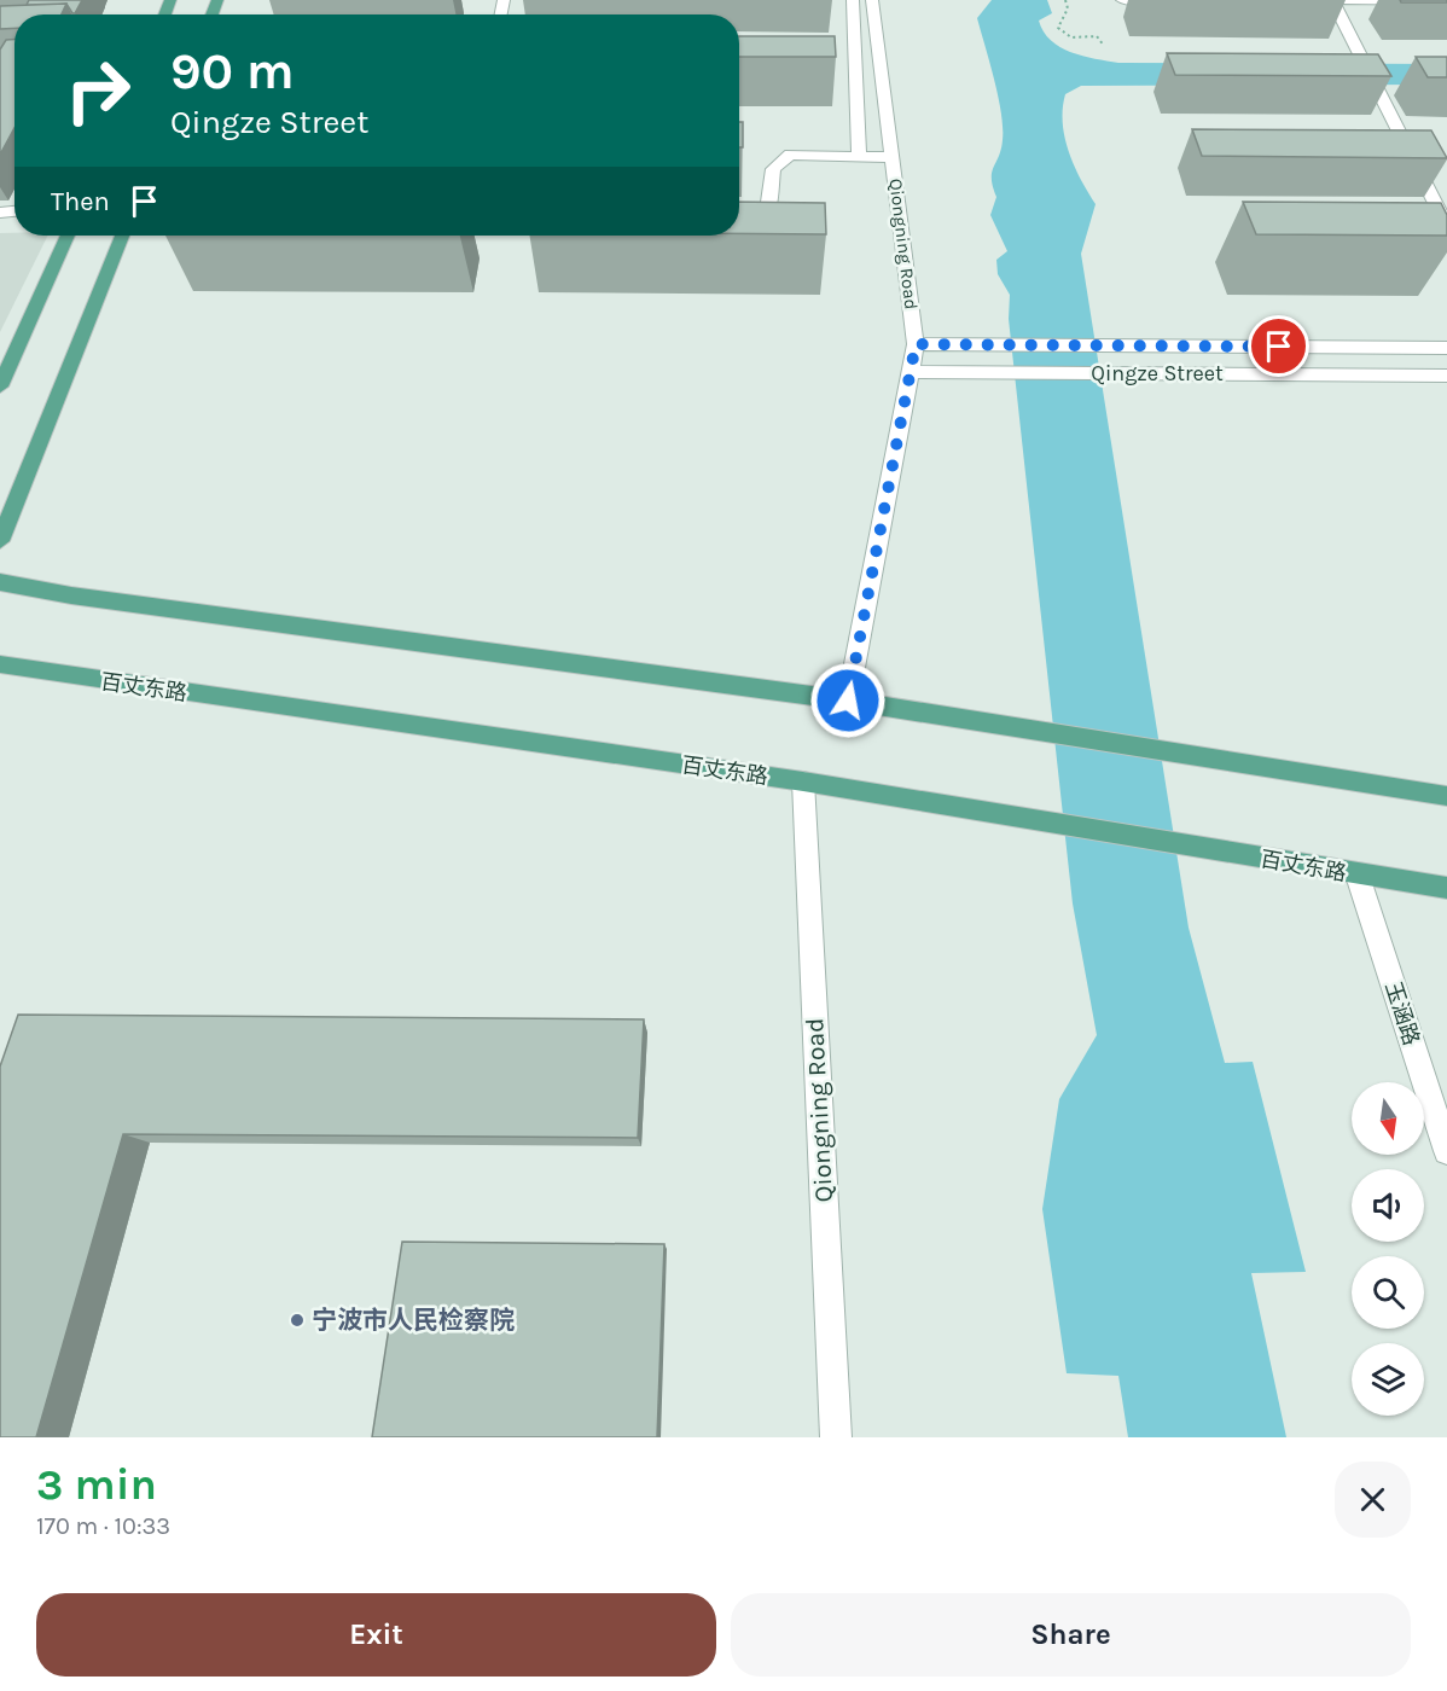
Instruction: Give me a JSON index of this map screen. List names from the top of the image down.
{
  "streets": {
    "main road": ["百丈东路"],
    "street": ["Qiongning Road", "Qingze Street", "玉涵路"]
  },
  "crossings": [
    ["Qiongning Road", "Qingze Street"],
    ["Qiongning Road", "百丈东路"],
    ["百丈东路", "玉涵路"]
  ],
  "places": ["宁波市人民检察院"],
  "north": "bottom",
  "page": {
    "turn": ["90 m", "Qingze Street"],
    "then": "Then",
    "heading": ["3 min", "170 m · 10:33"],
    "buttons": ["Exit", "Share"]
  }
}
